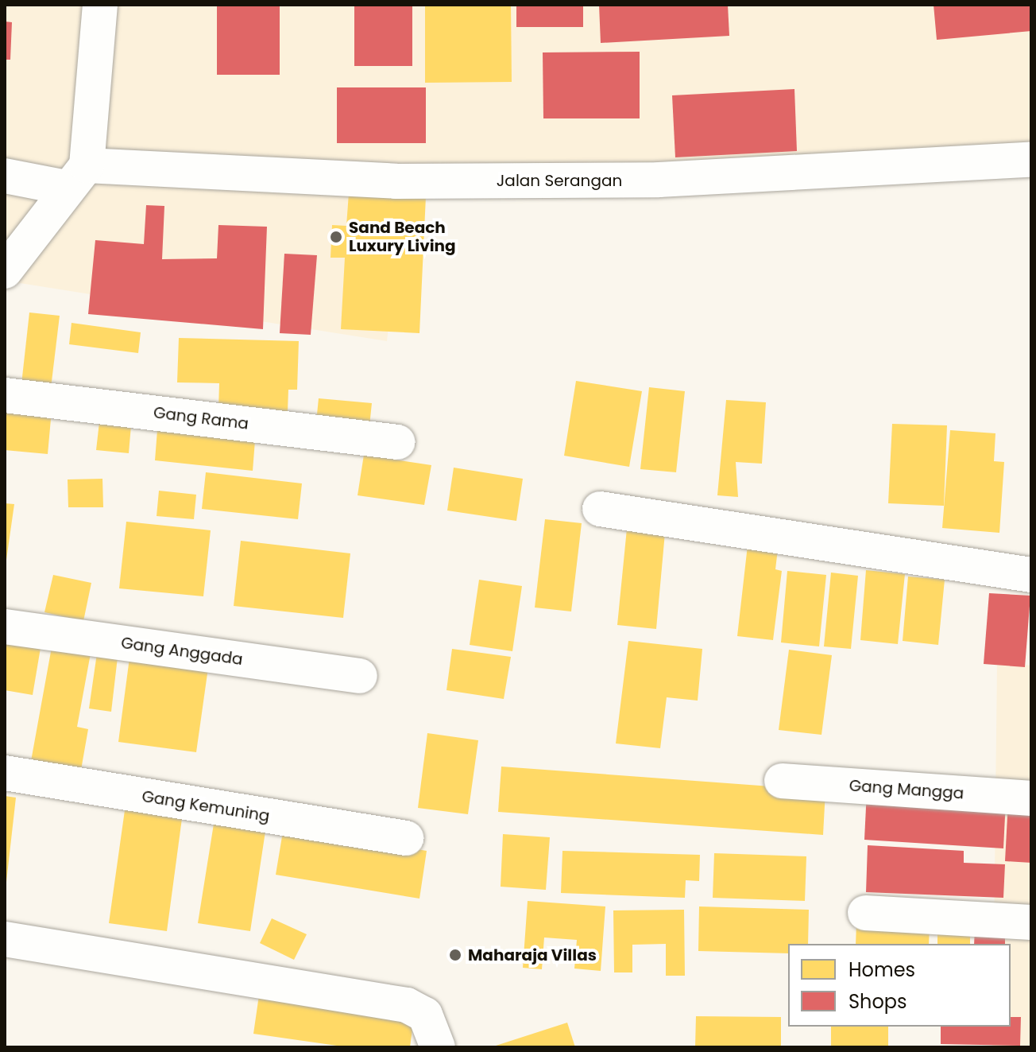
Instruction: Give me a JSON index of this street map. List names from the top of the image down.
{
  "streets": {
    "street": [
      "Jalan Serangan",
      "Gang Rama",
      "Gang Anggada",
      "Gang Mangga",
      "Gang Kemuning"
    ]
  },
  "places": ["Sand Beach Luxury Living", "Maharaja Villas"],
  "legend": ["Homes", "Shops"]
}
